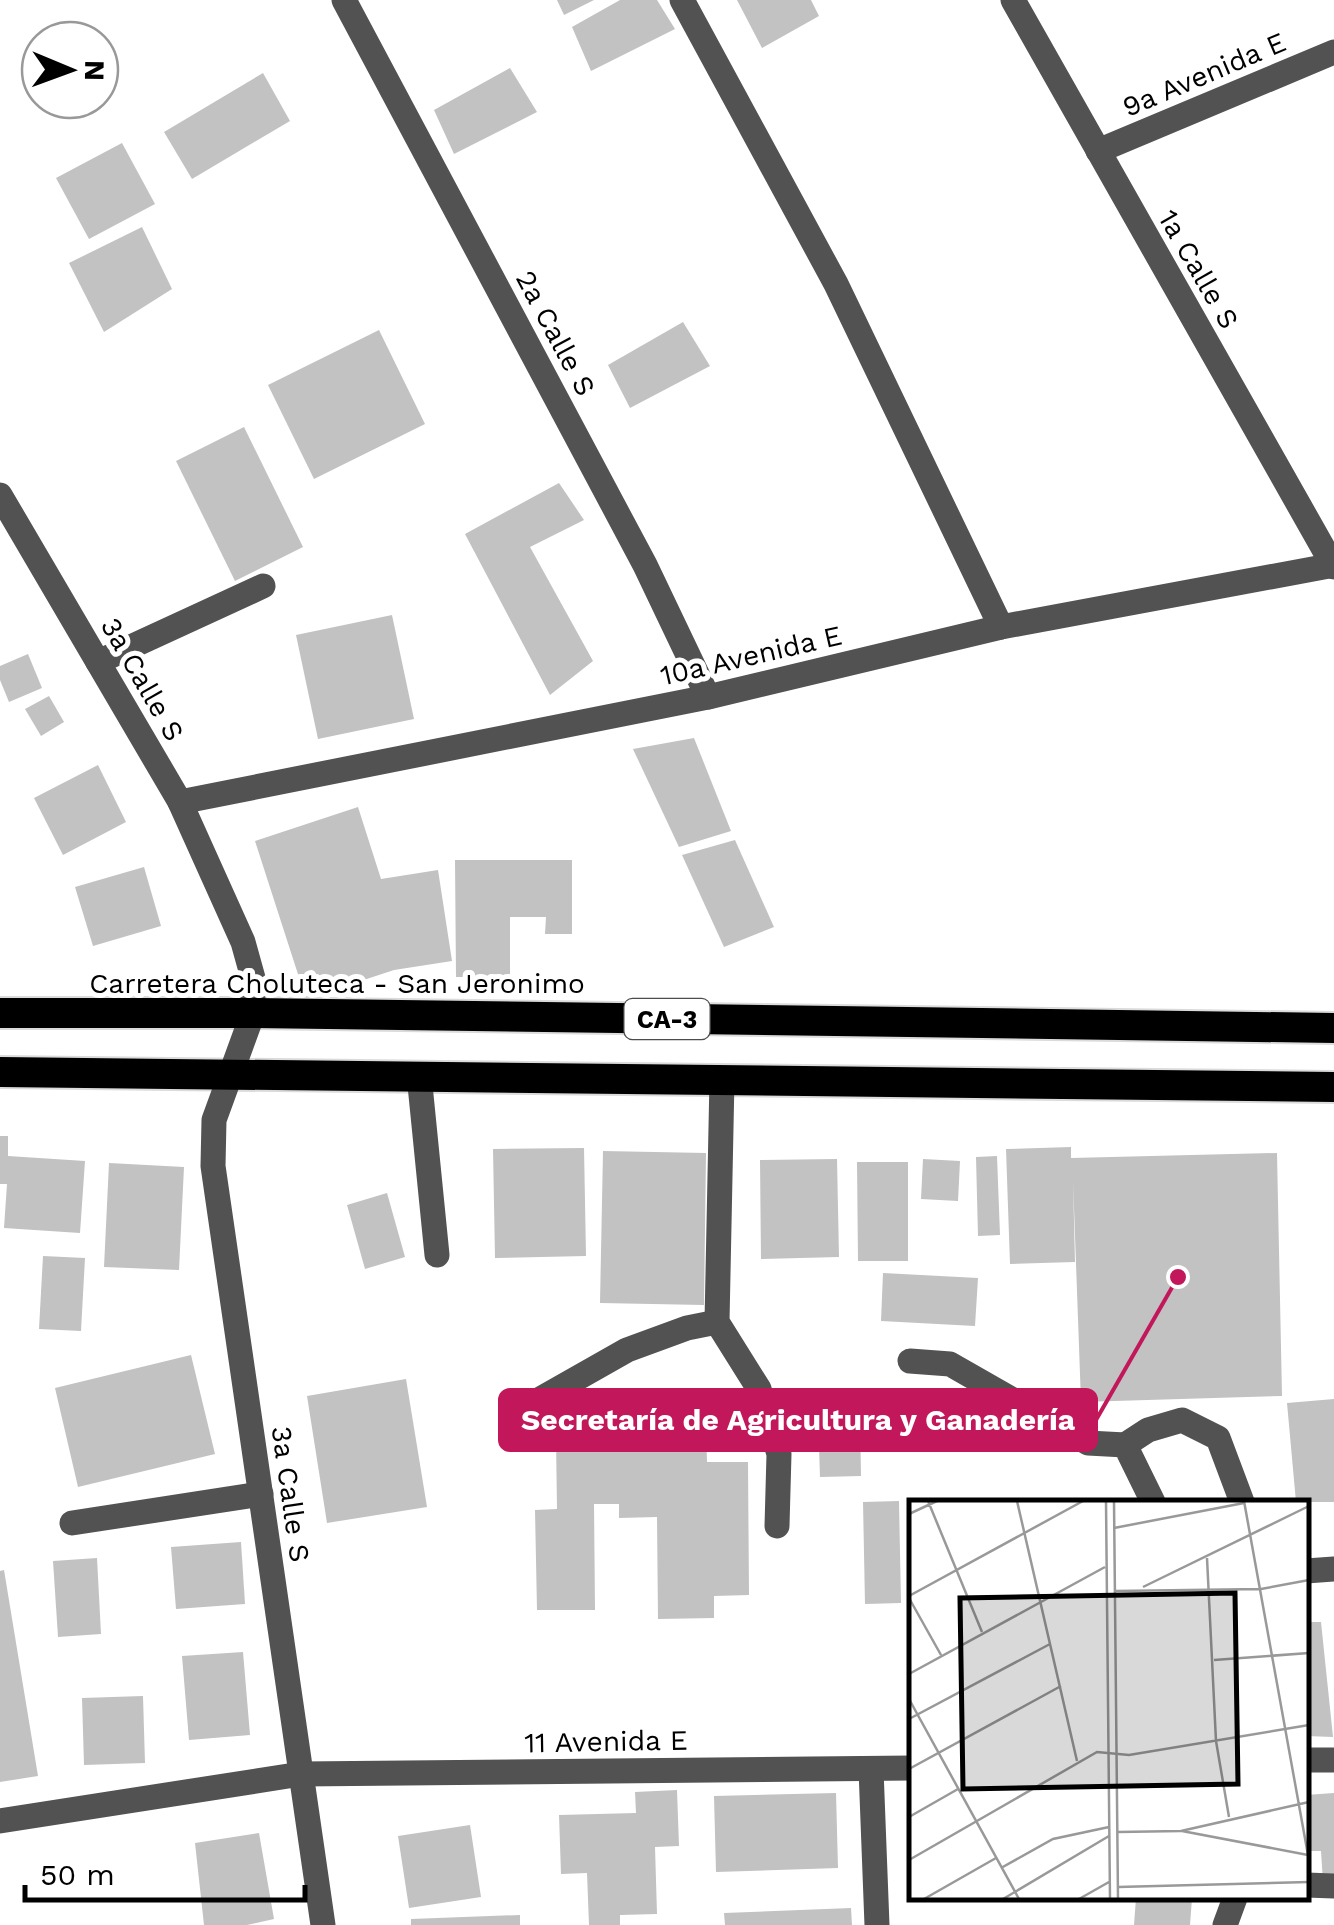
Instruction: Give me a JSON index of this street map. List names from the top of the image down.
{
  "streets": {
    "highway": ["Carretera Choluteca - San Jeronimo", "CA-3"],
    "street": [
      "9a Avenida E",
      "1a Calle S",
      "2a Calle S",
      "10a Avenida E",
      "3a Calle S",
      "11 Avenida E"
    ]
  },
  "crossings": [
    ["9a Avenida E", "1a Calle S"],
    ["1a Calle S", "10a Avenida E"],
    ["2a Calle S", "10a Avenida E"],
    ["10a Avenida E", "3a Calle S"],
    ["3a Calle S", "Carretera Choluteca - San Jeronimo"],
    ["3a Calle S", "CA-3"],
    ["3a Calle S", "11 Avenida E"]
  ],
  "places": ["Secretaría de Agricultura y Ganadería"],
  "scale_bar": "50 m",
  "north": "right"
}
